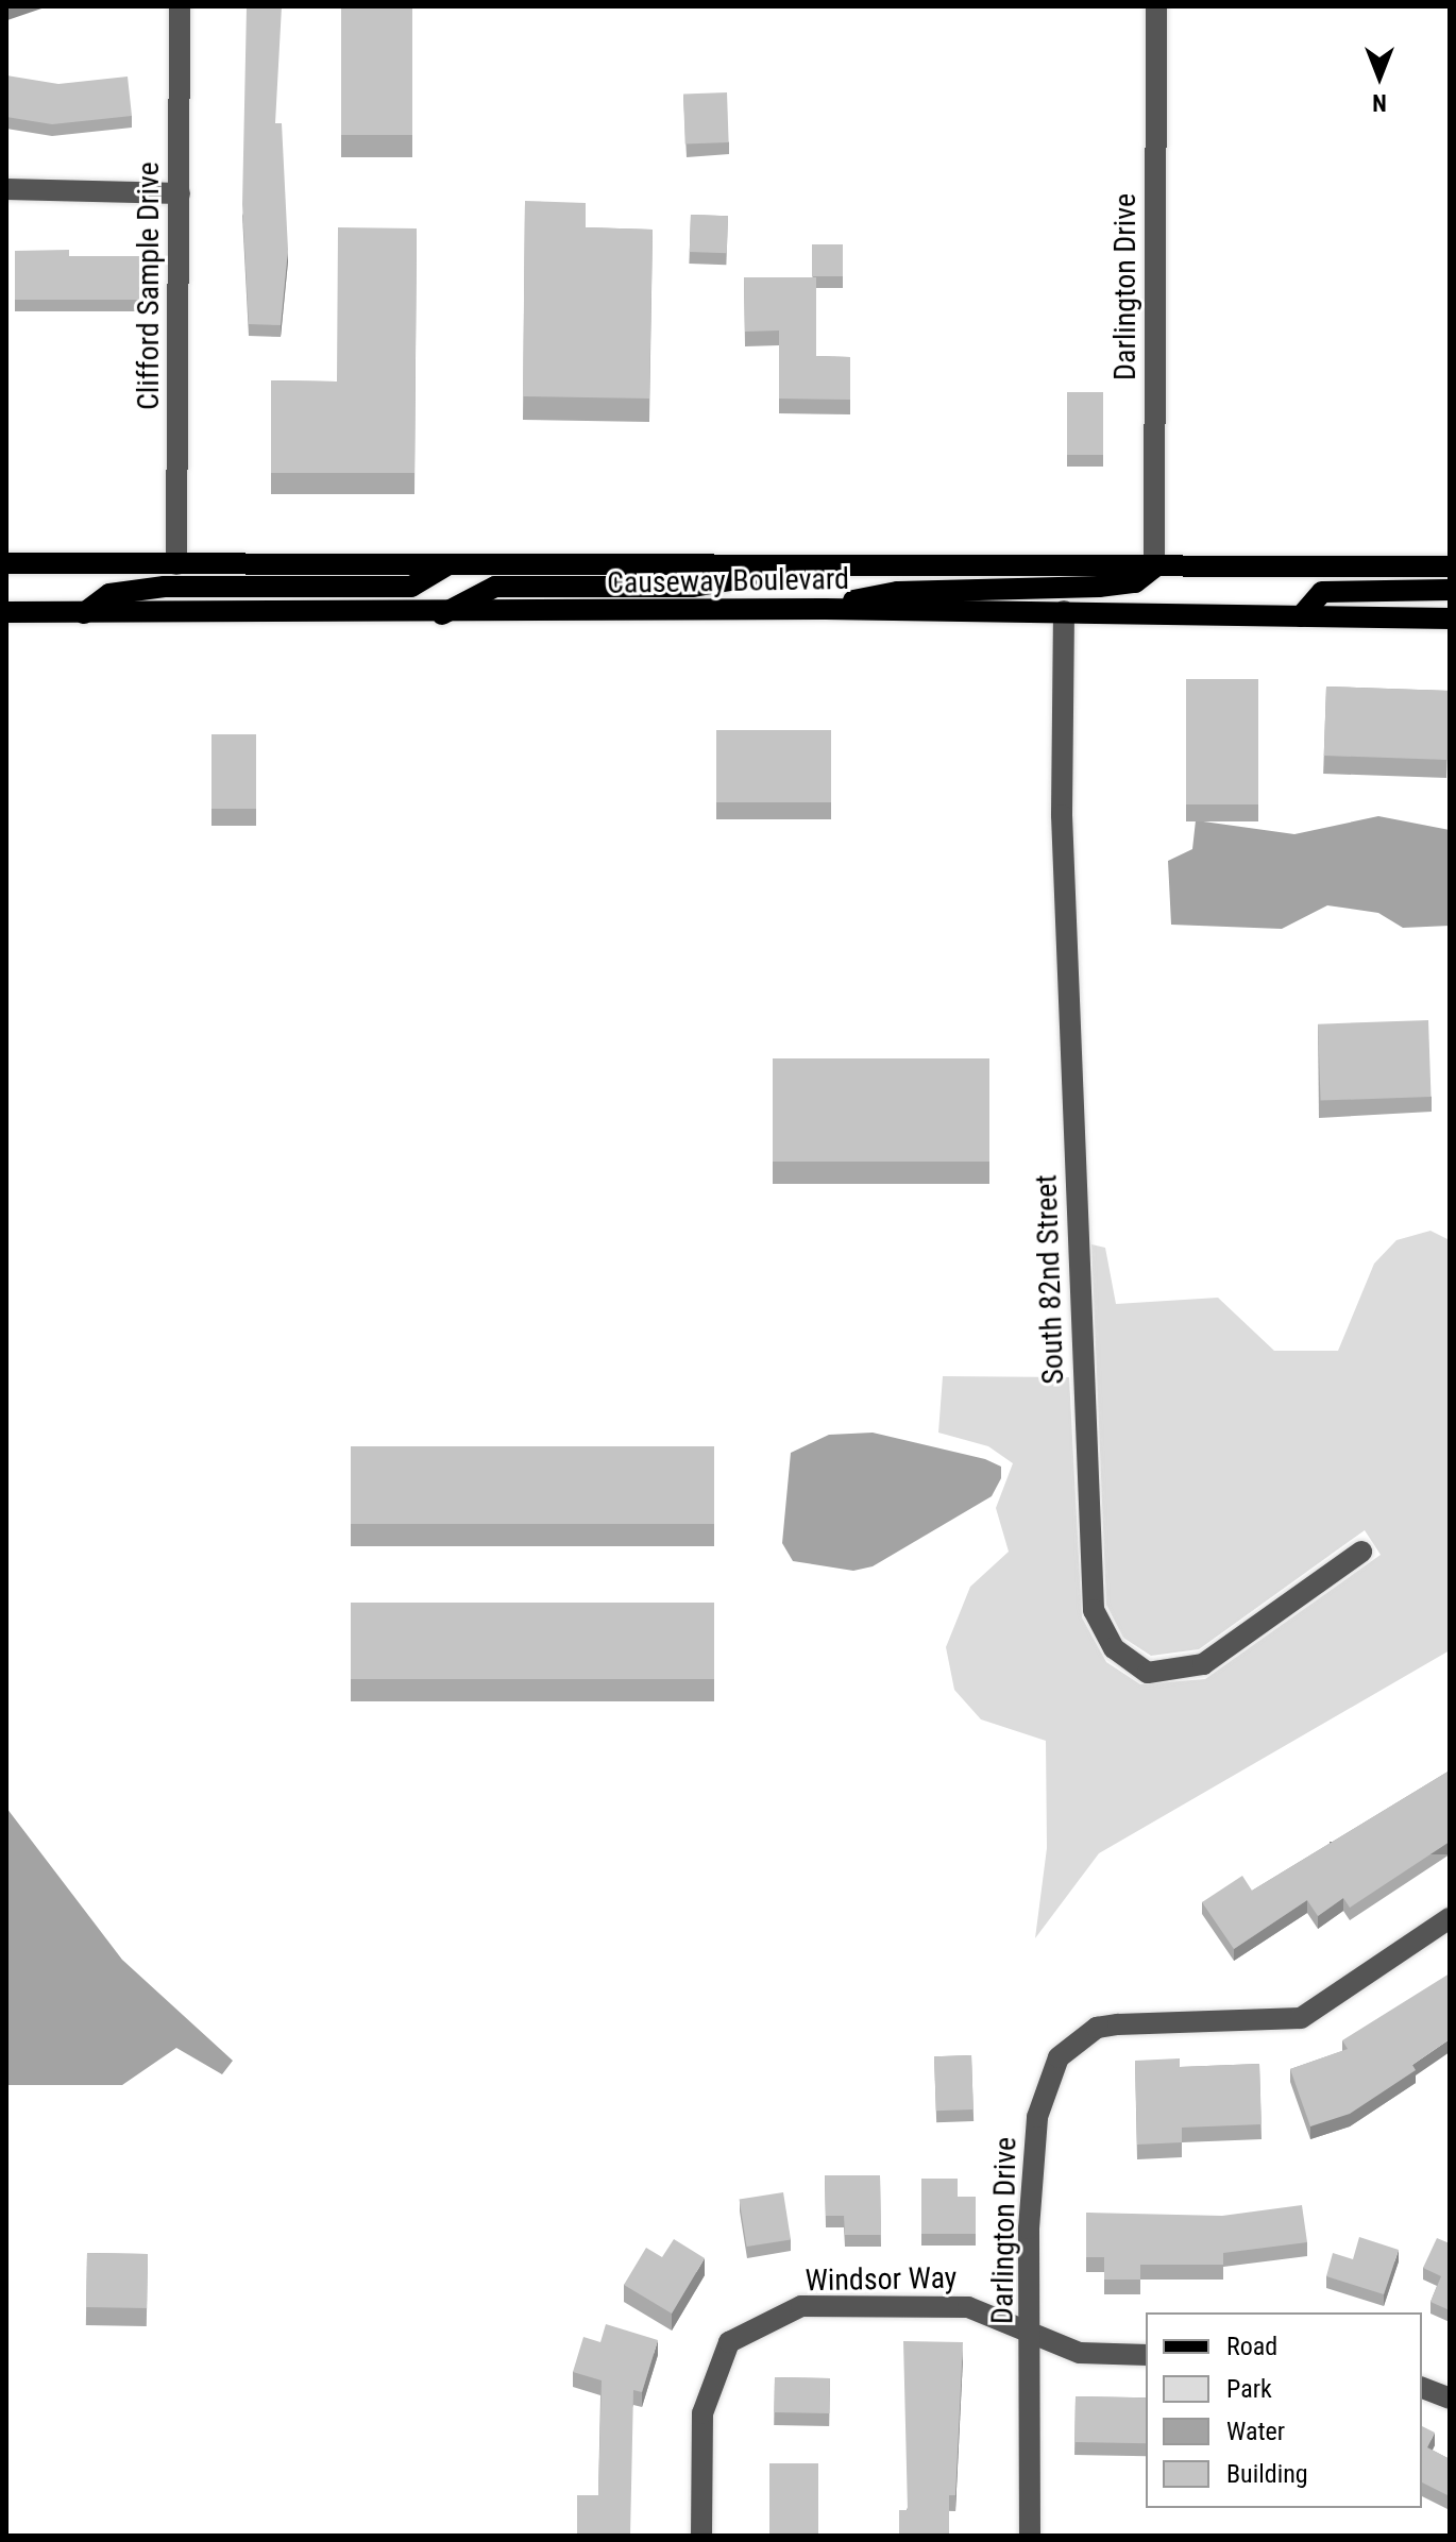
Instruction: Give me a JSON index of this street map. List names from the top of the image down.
{
  "streets": {
    "main road": ["Causeway Boulevard"],
    "street": [
      "Clifford Sample Drive",
      "Darlington Drive",
      "South 82nd Street",
      "Windsor Way"
    ]
  },
  "crossings": [
    ["Clifford Sample Drive", "Causeway Boulevard"],
    ["Darlington Drive", "Causeway Boulevard"],
    ["Darlington Drive", "Windsor Way"],
    ["Causeway Boulevard", "South 82nd Street"]
  ],
  "legend": [
    "Road",
    "Park",
    "Water",
    "Building"
  ],
  "north": "bottom"
}
